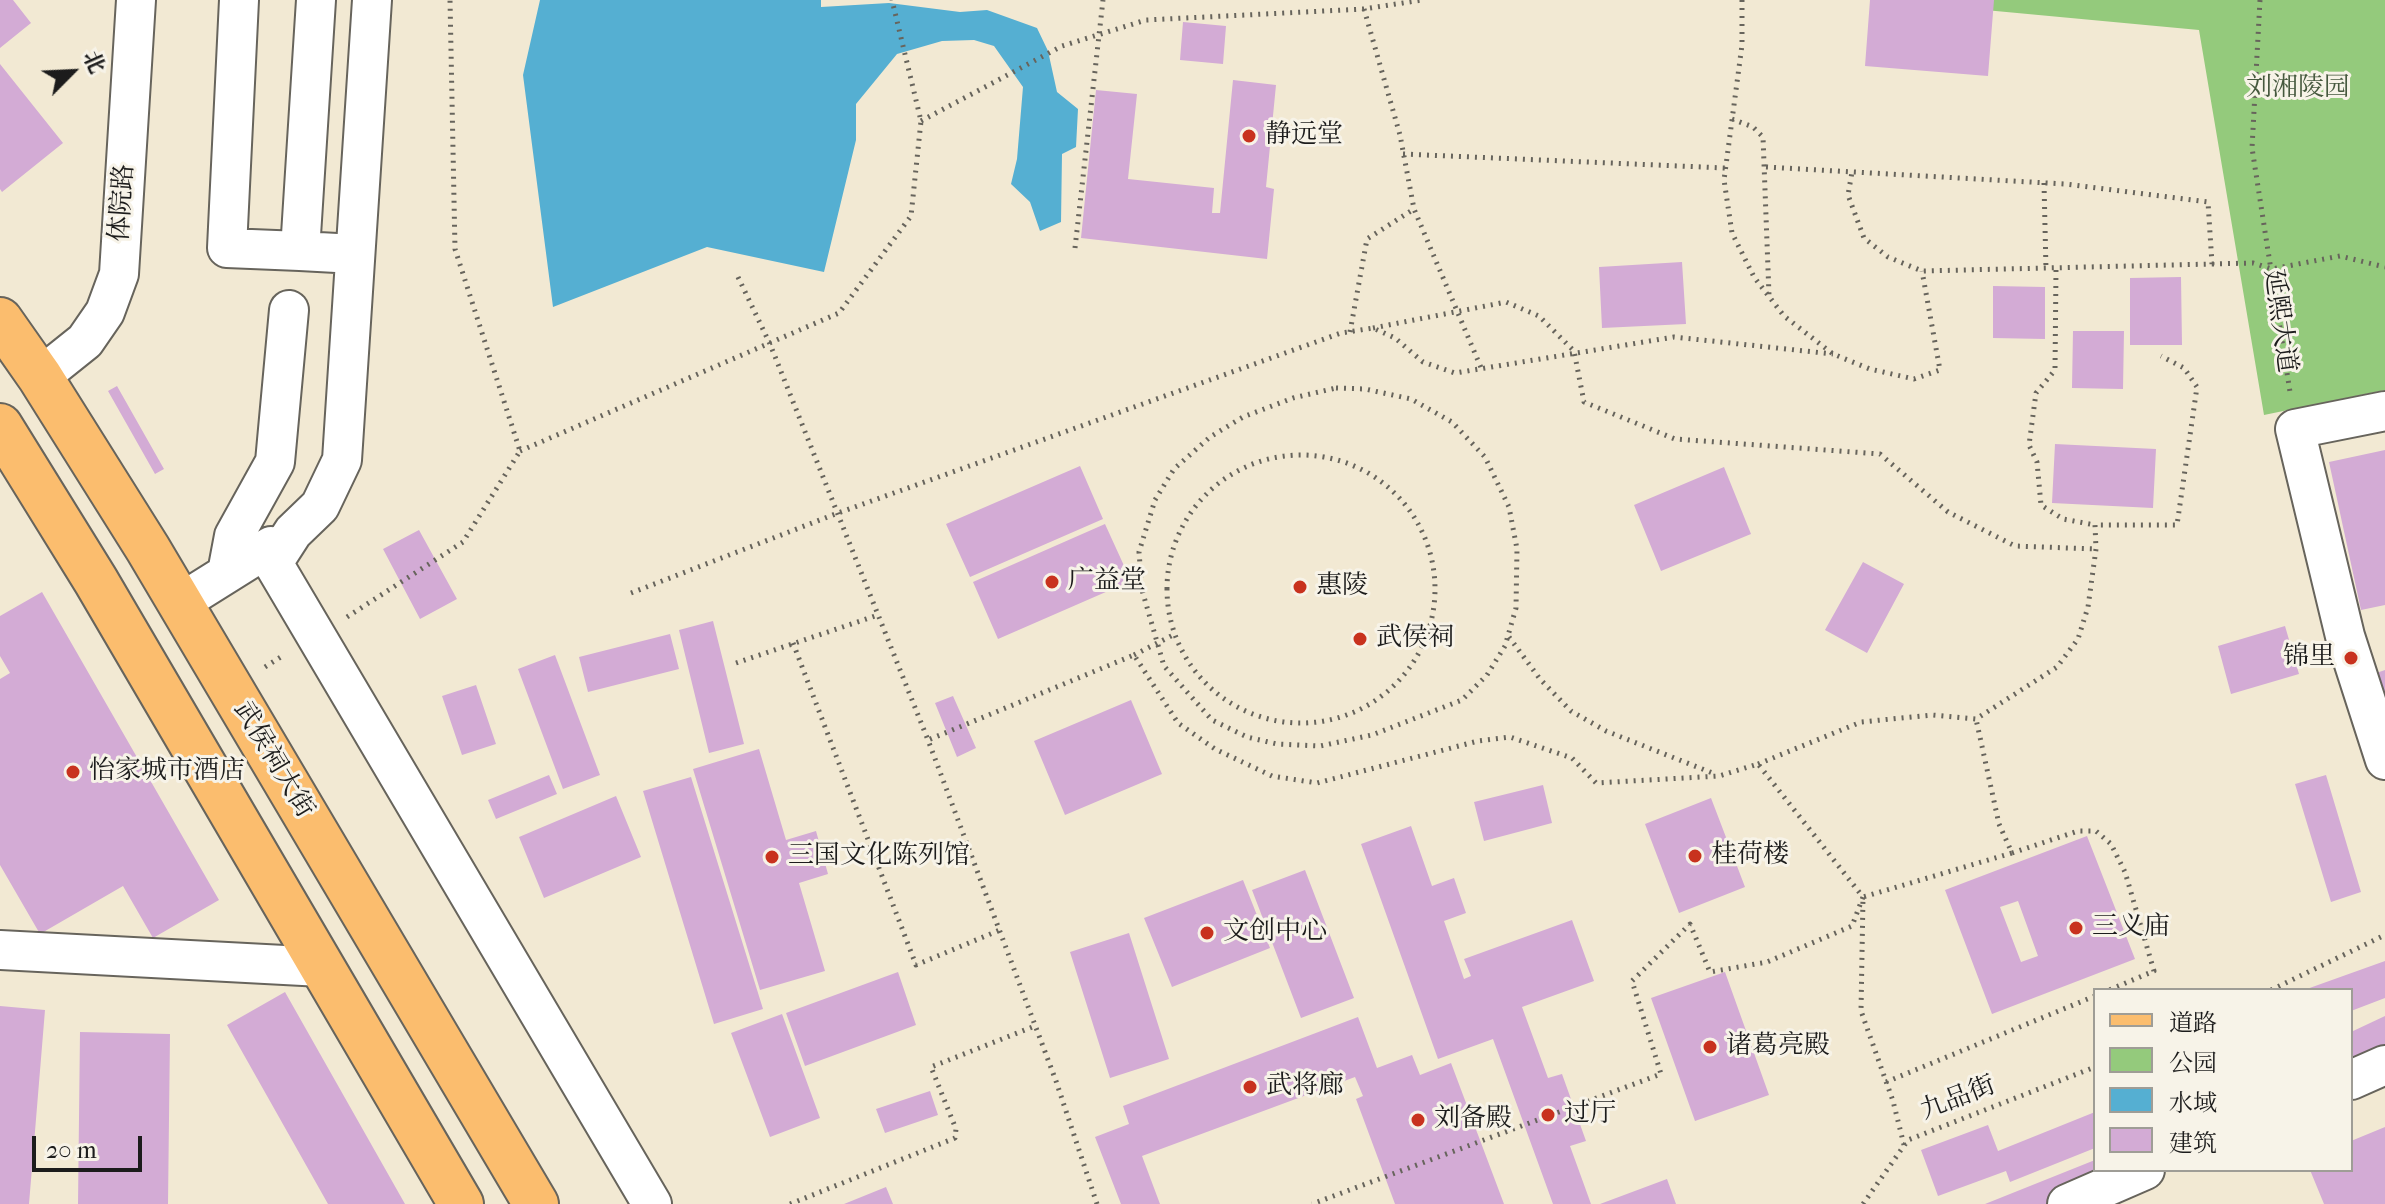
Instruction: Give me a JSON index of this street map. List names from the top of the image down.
{
  "streets": {
    "main road": ["武侯祠大街"],
    "street": ["体院路"],
    "path": ["延熙大道", "九品街"]
  },
  "crossings": [
    ["体院路", "武侯祠大街"]
  ],
  "parks": ["刘湘陵园"],
  "places": [
    "静远堂",
    "广益堂",
    "惠陵",
    "武侯祠",
    "锦里",
    "怡家城市酒店",
    "桂荷楼",
    "三国文化陈列馆",
    "三义庙",
    "文创中心",
    "诸葛亮殿",
    "武将廊",
    "过厅",
    "刘备殿"
  ],
  "legend": [
    "道路",
    "公园",
    "水域",
    "建筑"
  ],
  "scale_bar": "20 m",
  "north": "top right"
}
